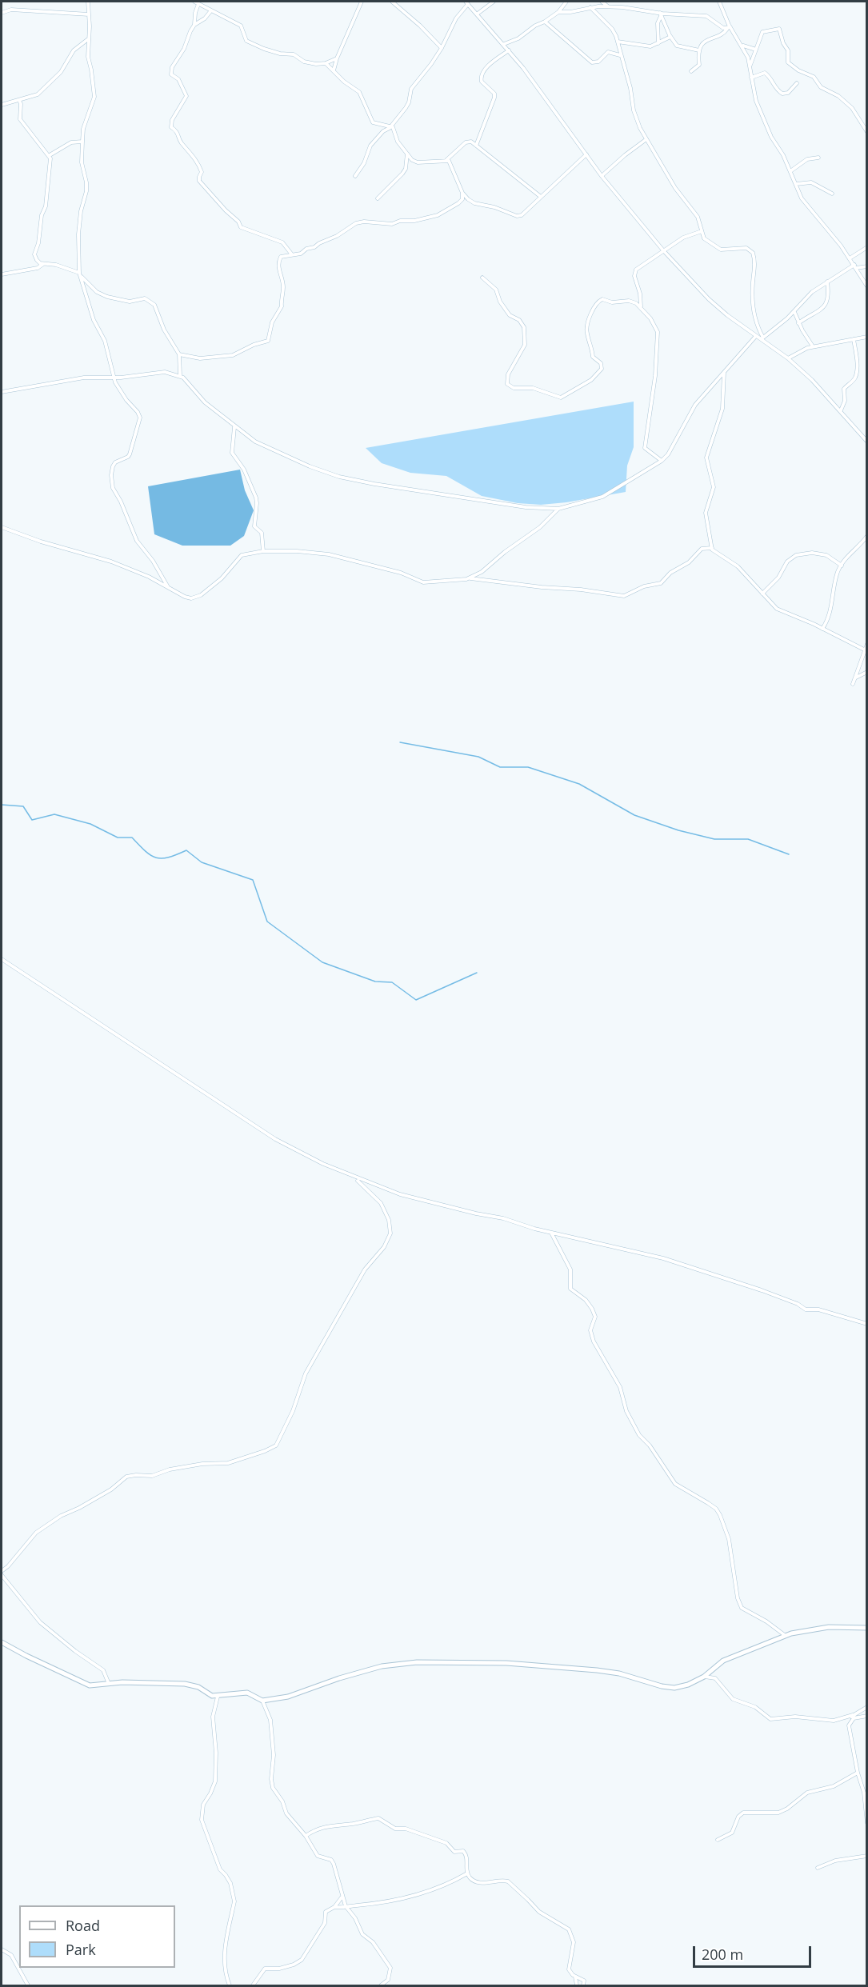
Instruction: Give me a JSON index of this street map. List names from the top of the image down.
{
  "legend": ["Road", "Park"],
  "scale_bar": "200 m"
}
